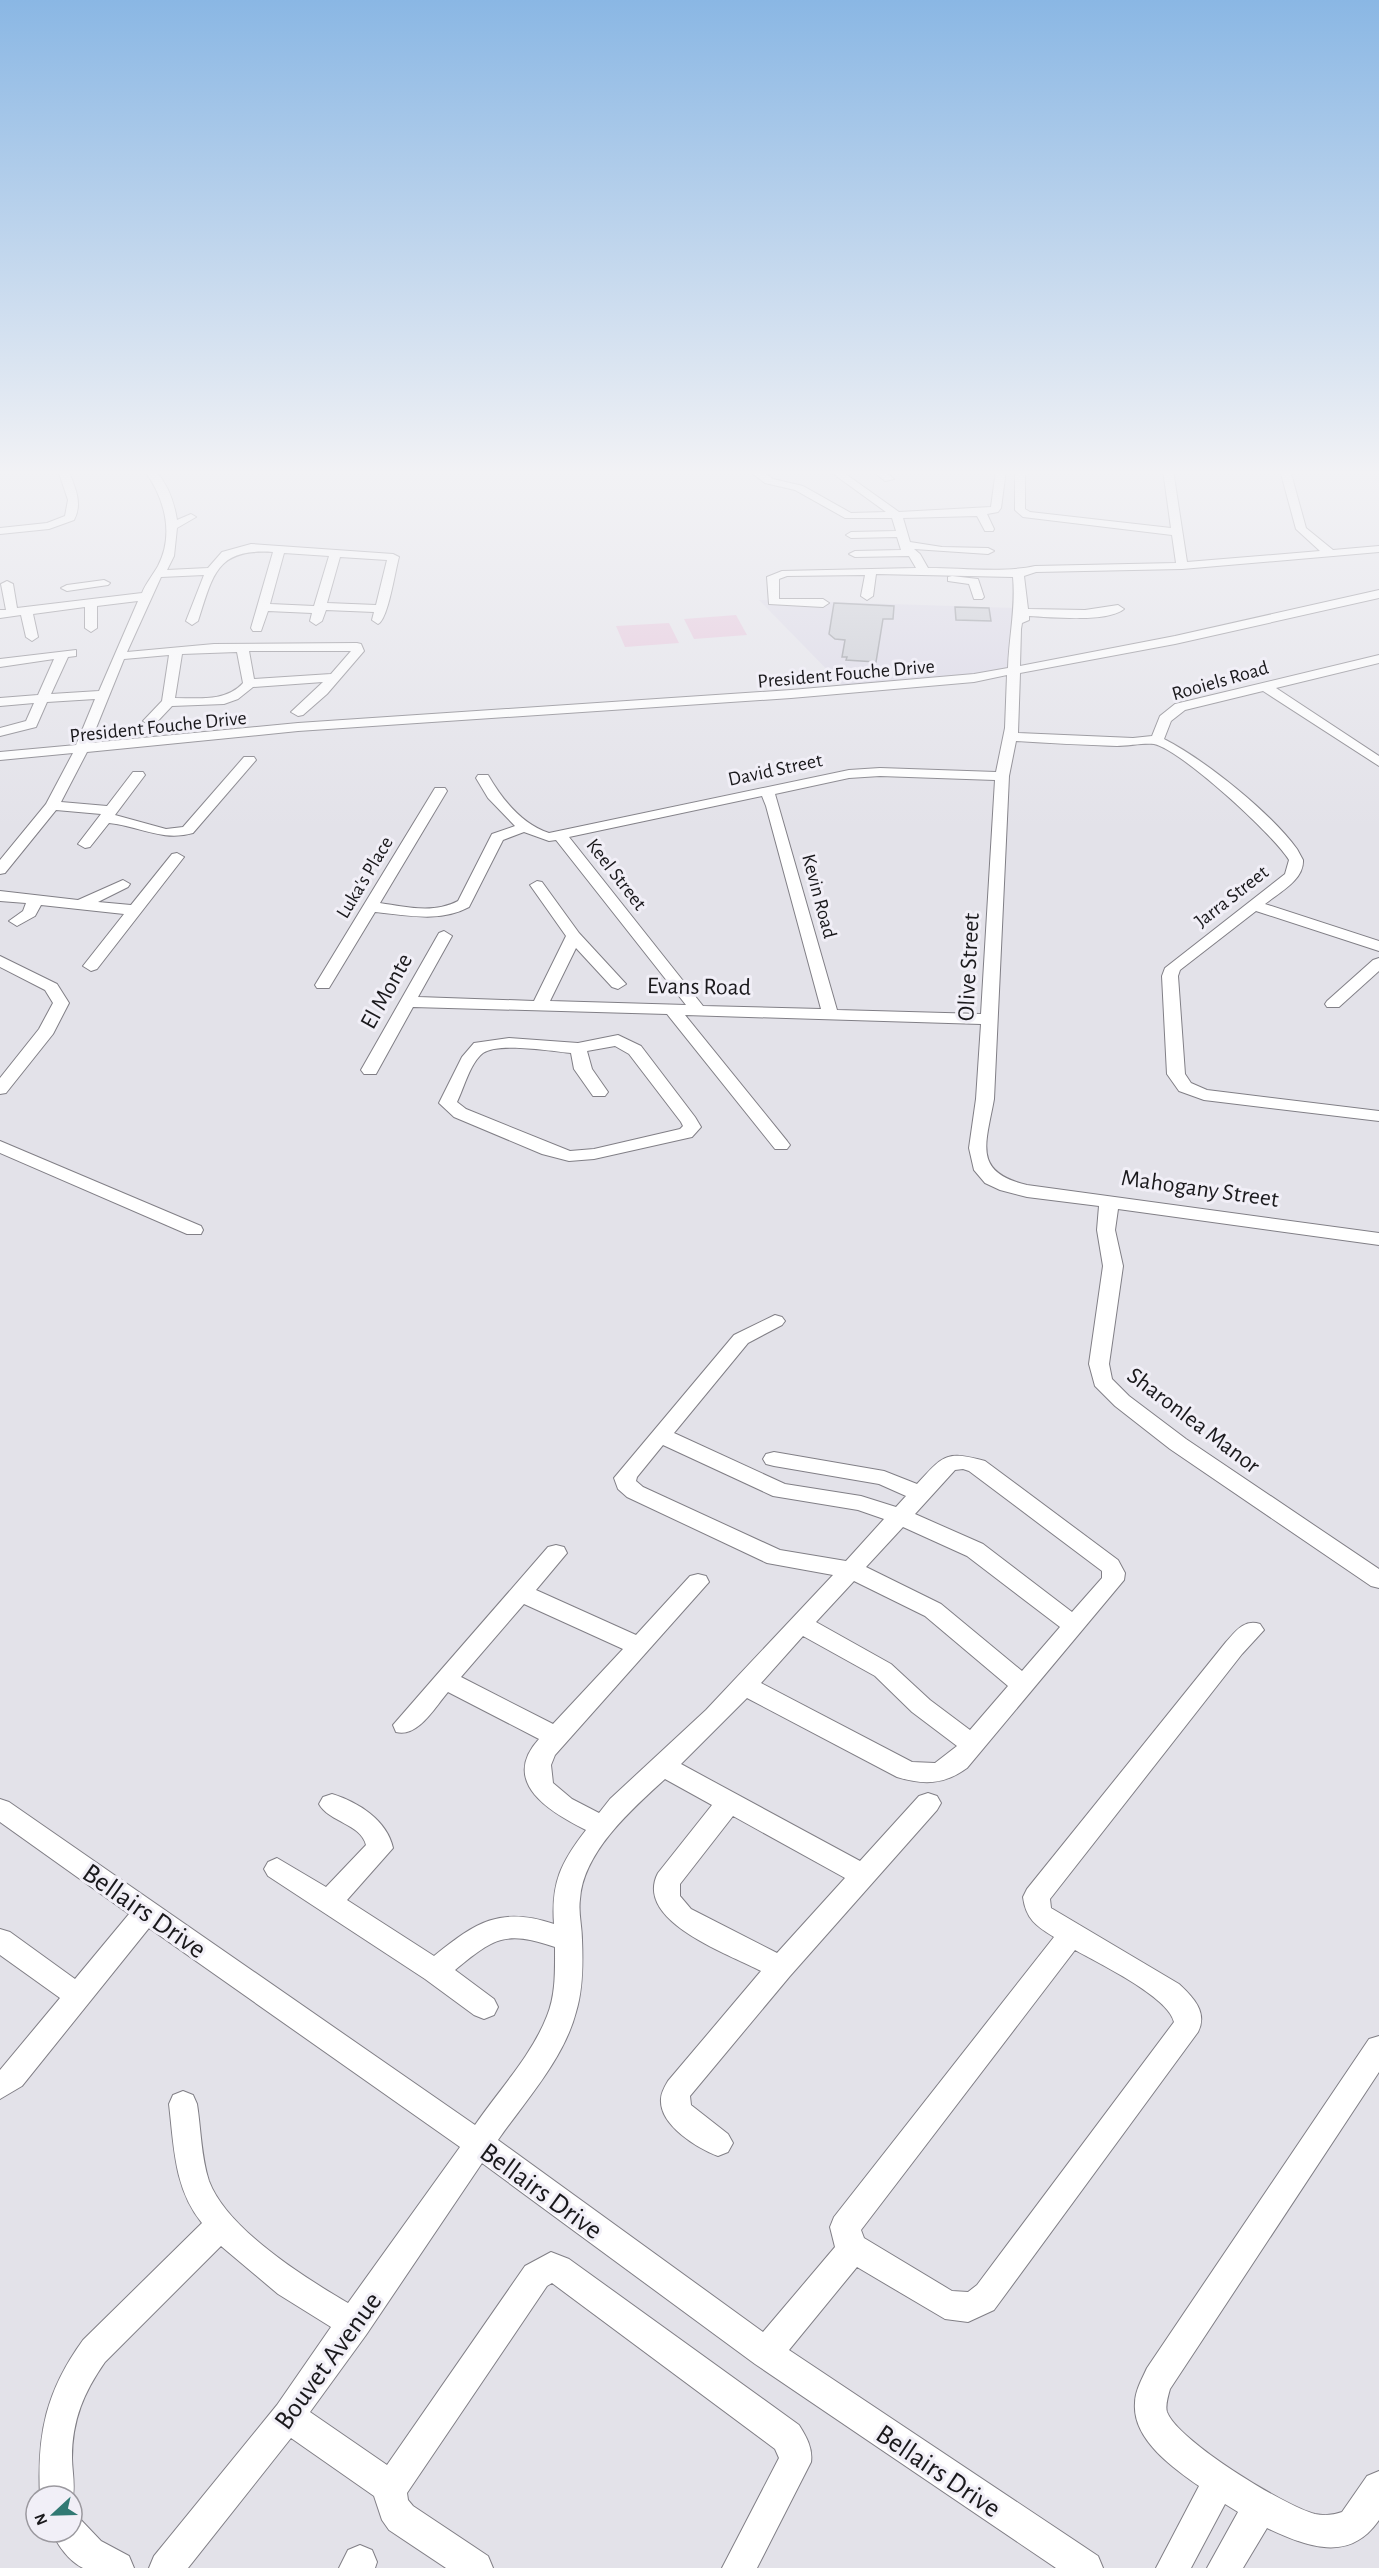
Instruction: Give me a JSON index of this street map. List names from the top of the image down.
{
  "streets": {
    "street": [
      "President Fouche Drive",
      "Rooiels Road",
      "David Street",
      "Keel Street",
      "Luka's Place",
      "Kevin Road",
      "Jarra Street",
      "Olive Street",
      "Evans Road",
      "El Monte",
      "Mahogany Street",
      "Sharonlea Manor",
      "Bellairs Drive",
      "Bouvet Avenue"
    ]
  },
  "crossings": [
    ["President Fouche Drive", "Olive Street"],
    ["Rooiels Road", "Jarra Street"],
    ["David Street", "Keel Street"],
    ["David Street", "Kevin Road"],
    ["David Street", "Olive Street"],
    ["Keel Street", "Evans Road"],
    ["Kevin Road", "Evans Road"],
    ["Olive Street", "Evans Road"],
    ["Olive Street", "Mahogany Street"],
    ["Evans Road", "El Monte"],
    ["Mahogany Street", "Sharonlea Manor"],
    ["Bellairs Drive", "Bouvet Avenue"]
  ],
  "north": "left"
}
